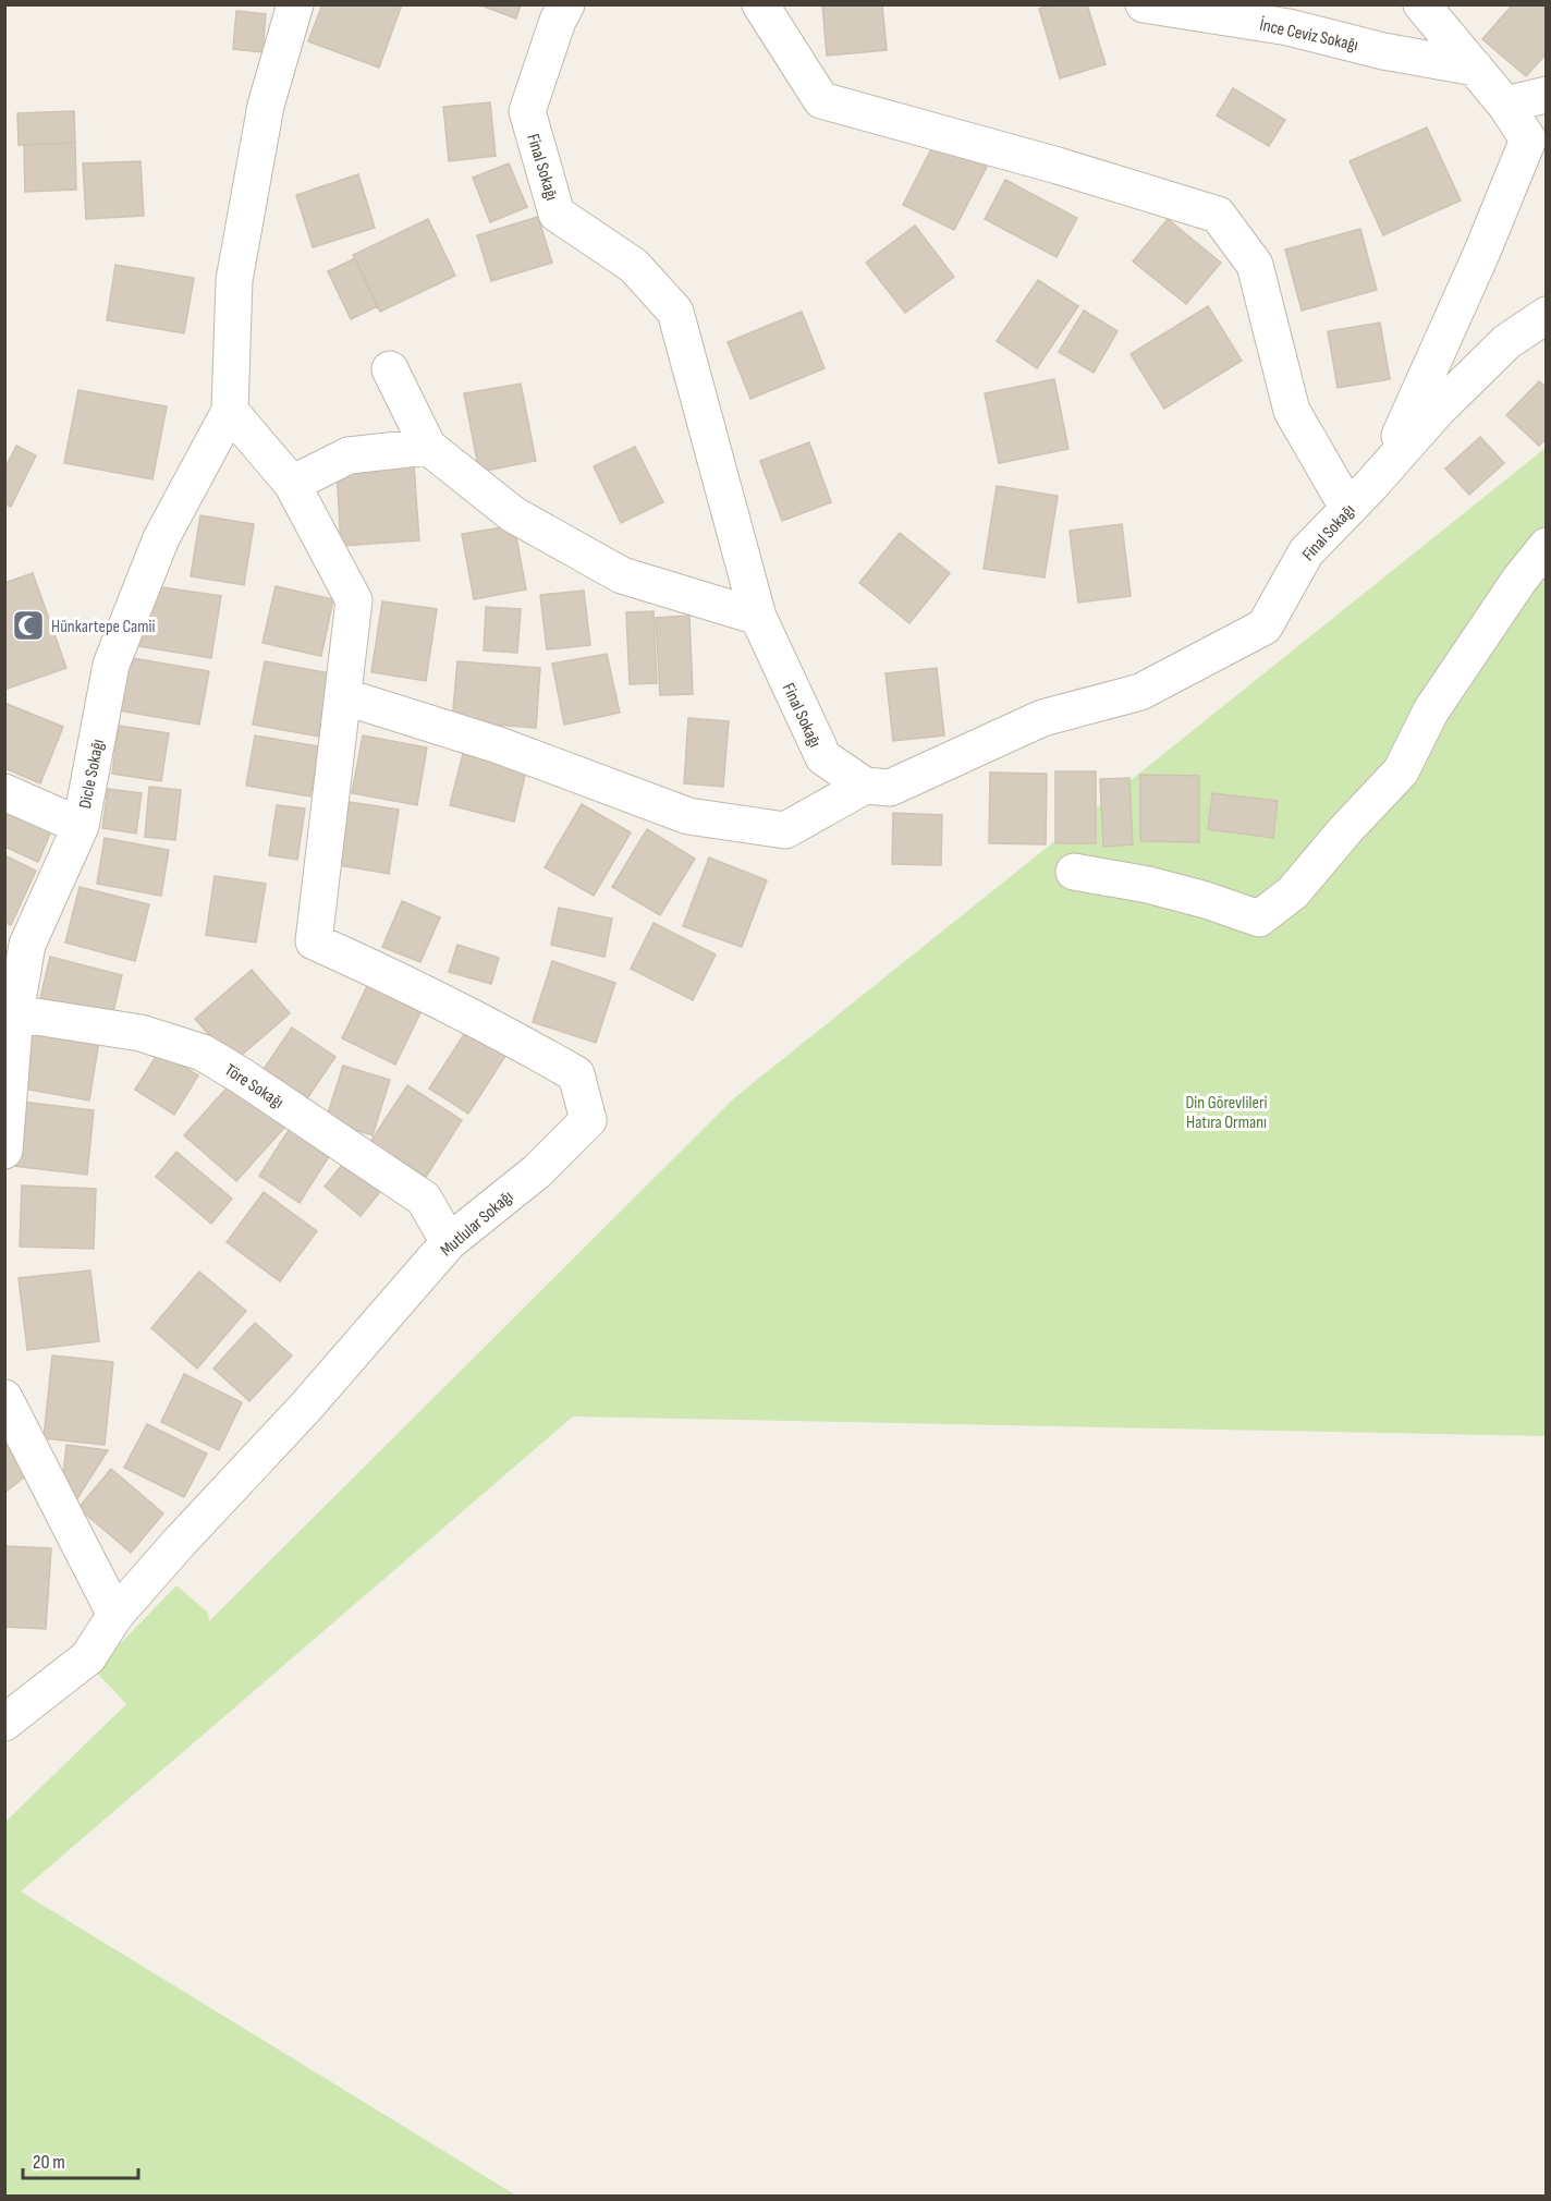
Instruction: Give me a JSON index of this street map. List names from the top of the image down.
{
  "streets": {
    "street": [
      "İnce Ceviz Sokağı",
      "Final Sokağı",
      "Dicle Sokağı",
      "Töre Sokağı",
      "Mutlular Sokağı"
    ]
  },
  "crossings": [
    ["Dicle Sokağı", "Töre Sokağı"],
    ["Töre Sokağı", "Mutlular Sokağı"]
  ],
  "parks": ["Din Görevlileri Hatıra Ormanı"],
  "places": {
    "mosque": ["Hünkartepe Camii"]
  },
  "scale_bar": "20 m"
}
